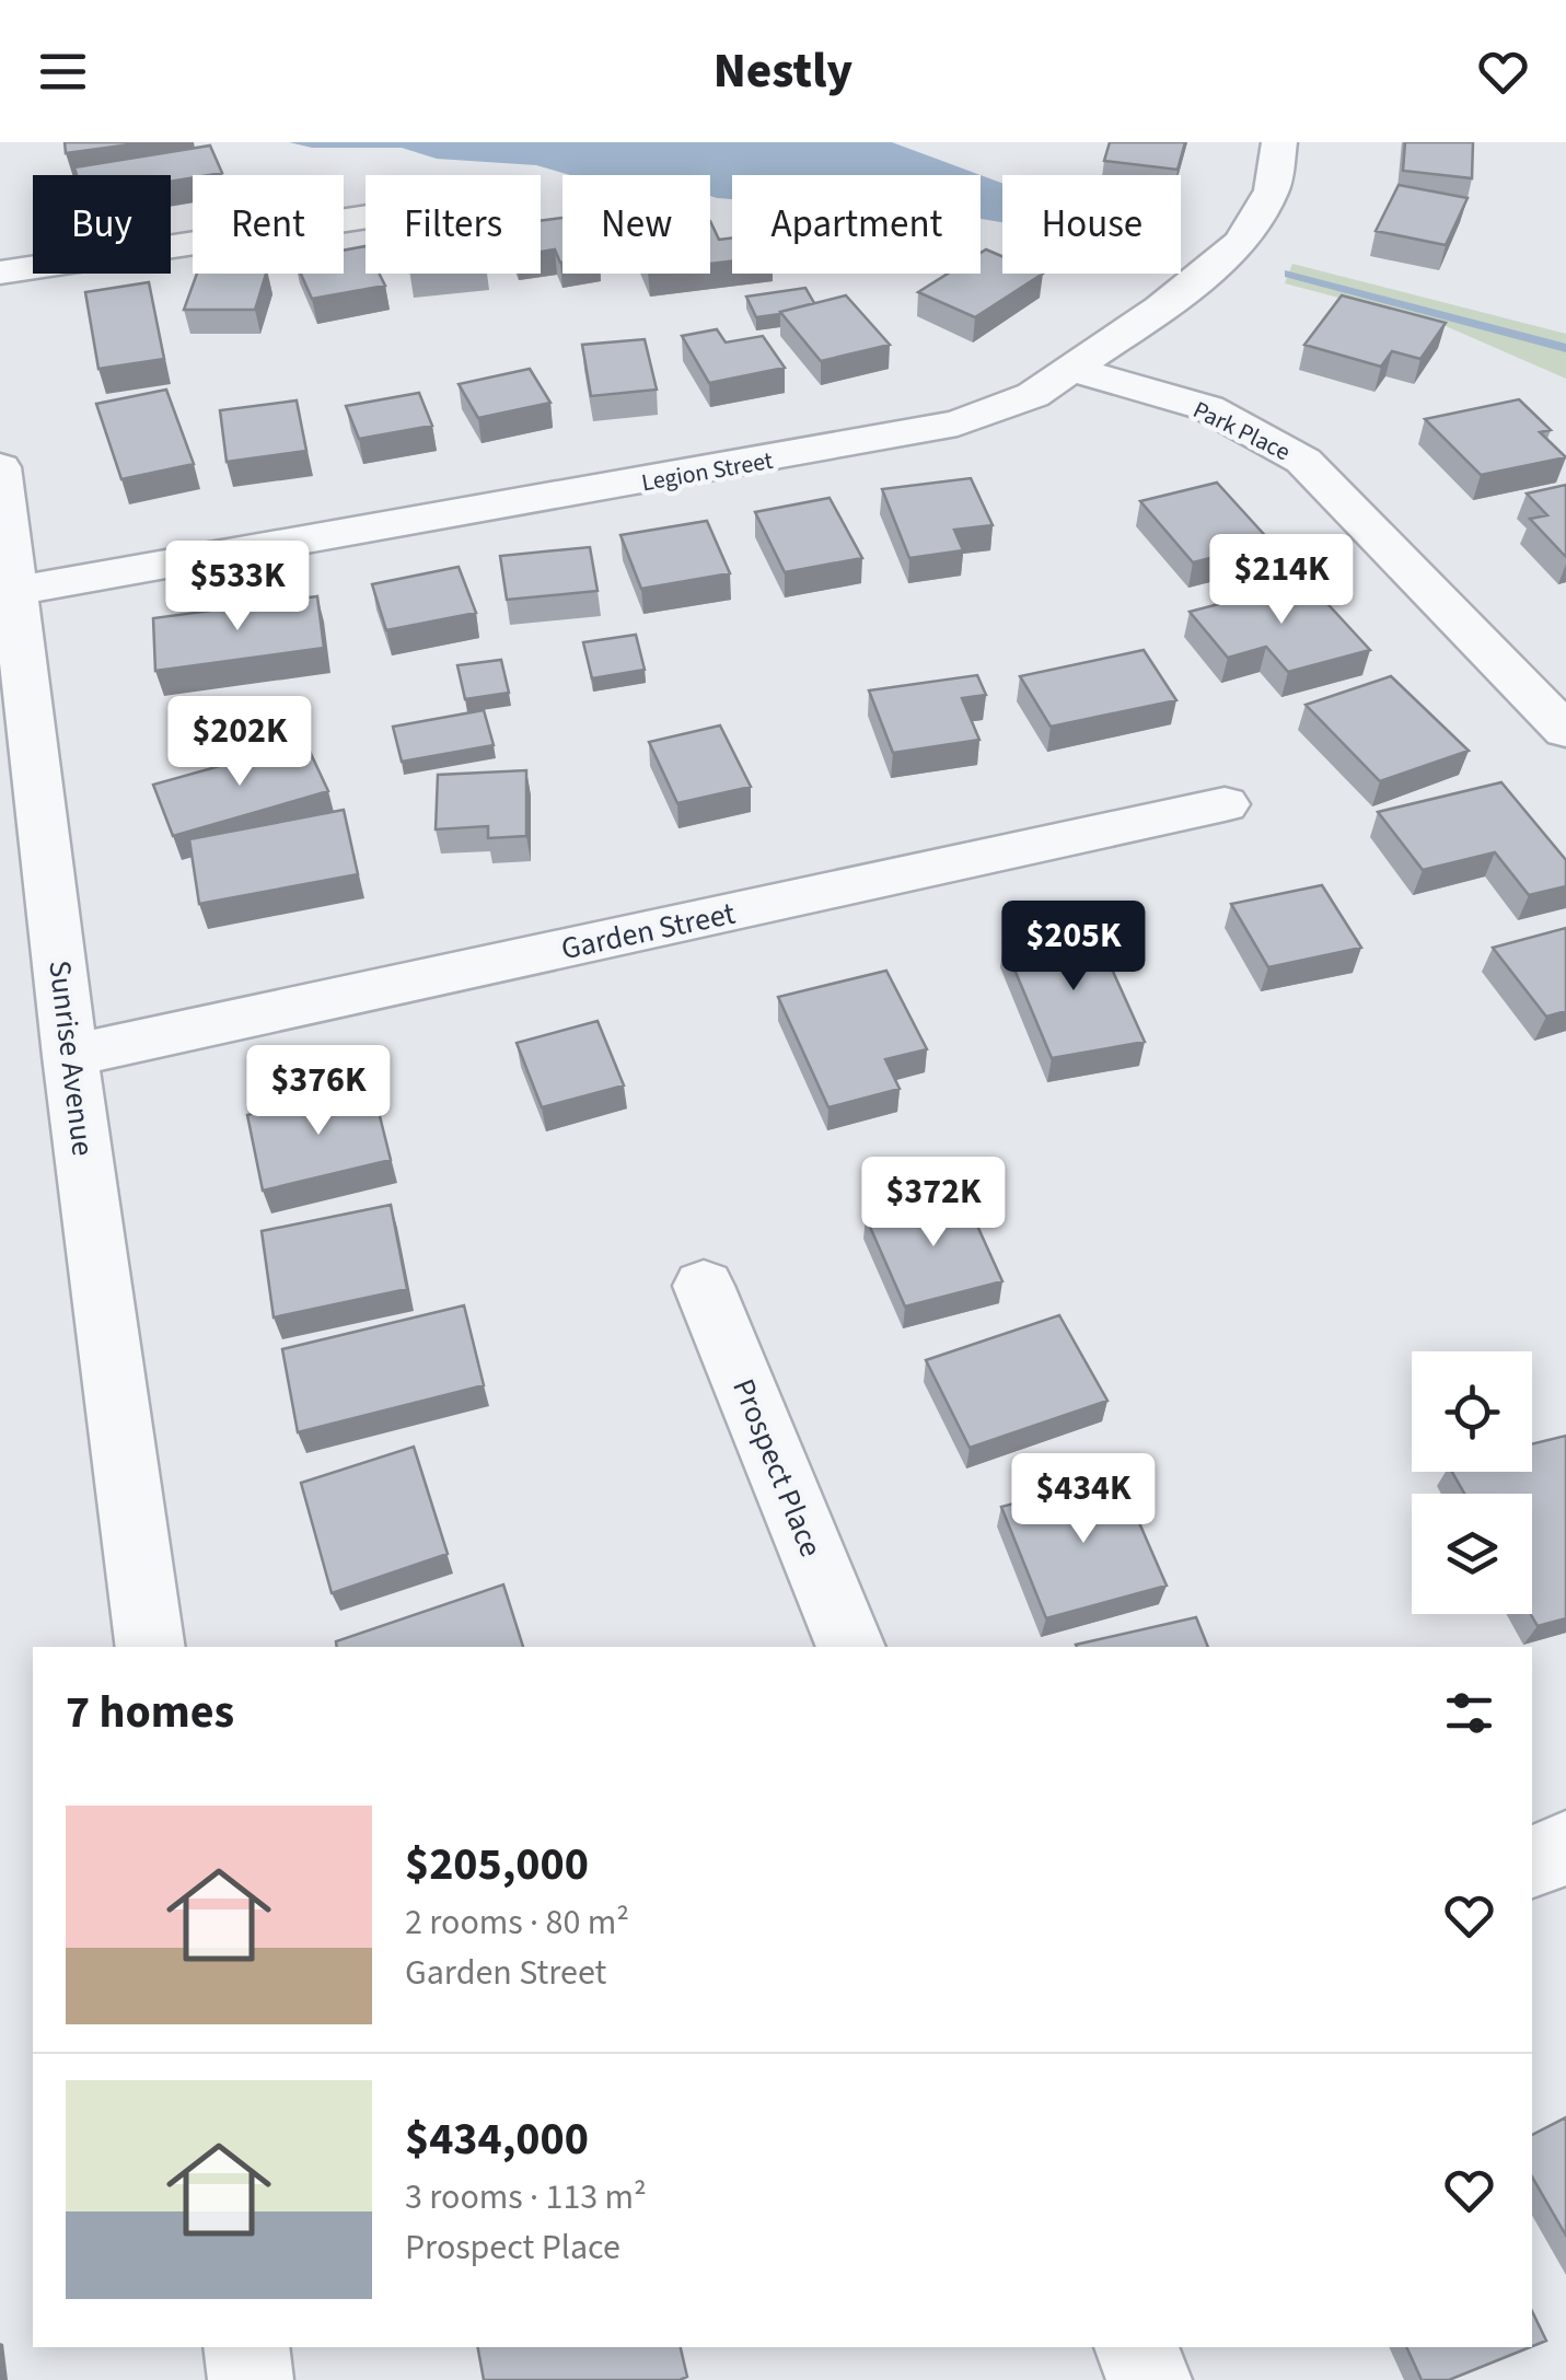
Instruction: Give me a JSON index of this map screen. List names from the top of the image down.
{
  "streets": {
    "street": [
      "Park Place",
      "Legion Street",
      "Garden Street",
      "Sunrise Avenue",
      "Prospect Place"
    ]
  },
  "crossings": [
    ["Park Place", "Legion Street"],
    ["Legion Street", "Sunrise Avenue"],
    ["Garden Street", "Sunrise Avenue"]
  ],
  "page": {
    "header": "Nestly",
    "chip": [
      "Buy",
      "Rent",
      "Filters",
      "New",
      "Apartment",
      "House"
    ],
    "price": [
      "$214K",
      "$533K",
      "$202K",
      "$205K",
      "$376K",
      "$372K",
      "$434K"
    ],
    "heading": "7 homes",
    "list": [
      {
        "name": "$205,000",
        "note": "2 rooms · 80 m² · Garden Street"
      },
      {
        "name": "$434,000",
        "note": "3 rooms · 113 m² · Prospect Place"
      }
    ]
  }
}
